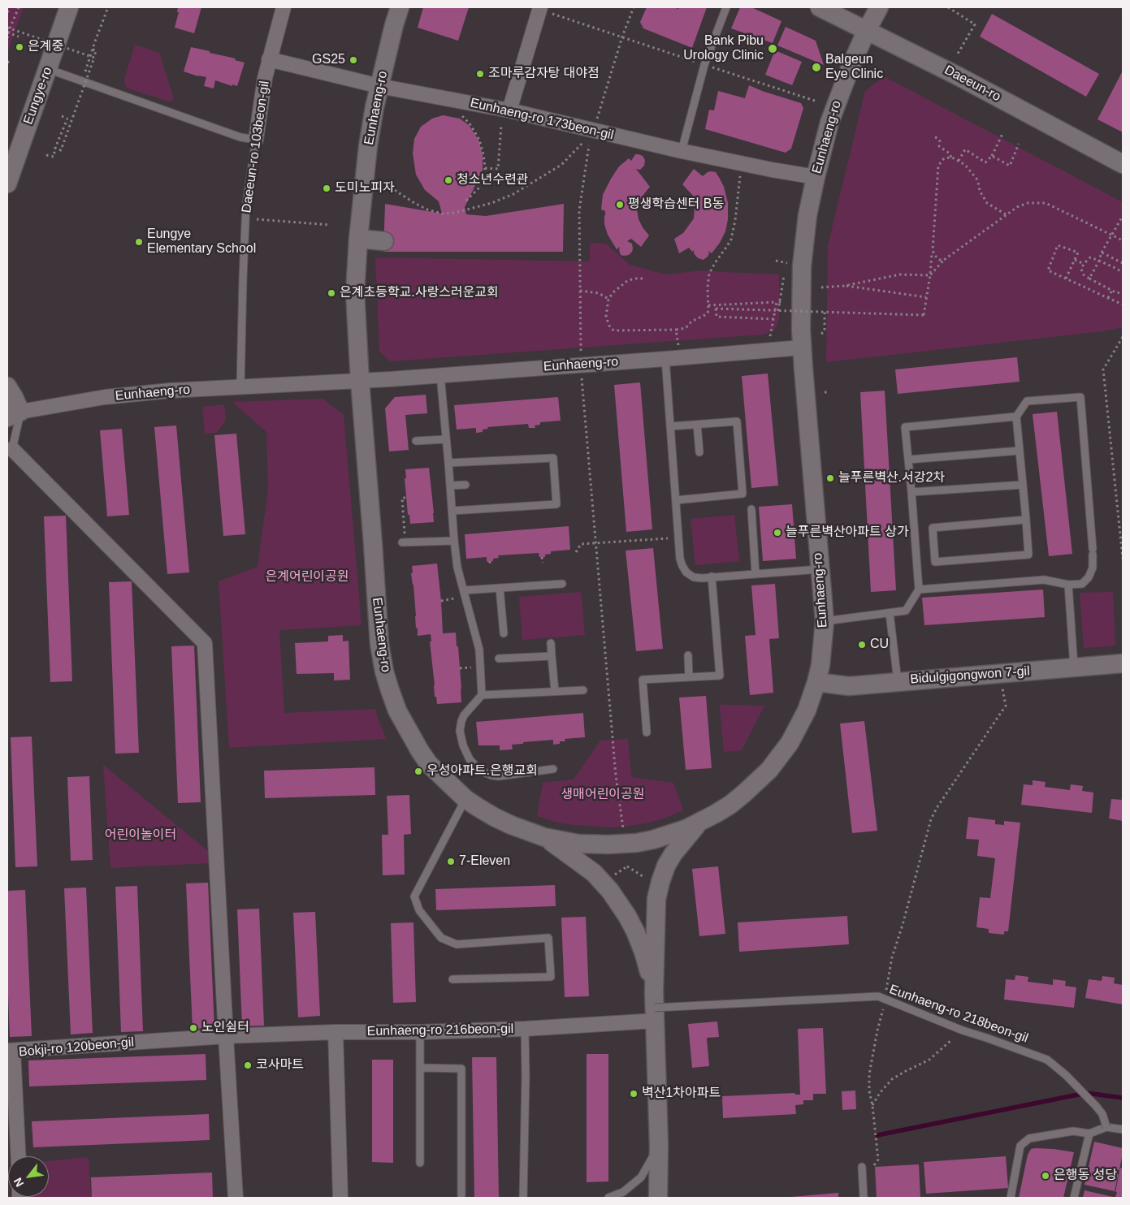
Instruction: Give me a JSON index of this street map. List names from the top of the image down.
{
  "streets": {
    "street": [
      "Daeeun-ro",
      "Eungye-ro",
      "Eunhaeng-ro",
      "Eunhaeng-ro 173beon-gil",
      "Daeeun-ro 103beon-gil",
      "Bidulgigongwon 7-gil",
      "Eunhaeng-ro 216beon-gil",
      "Bokji-ro 120beon-gil"
    ],
    "lane": ["Eunhaeng-ro 218beon-gil"]
  },
  "crossings": [
    ["Daeeun-ro", "Eunhaeng-ro"],
    ["Eunhaeng-ro", "Eunhaeng-ro 173beon-gil"],
    ["Eunhaeng-ro", "Daeeun-ro 103beon-gil"],
    ["Eunhaeng-ro", "Bidulgigongwon 7-gil"],
    ["Eunhaeng-ro 173beon-gil", "Daeeun-ro 103beon-gil"],
    ["Eunhaeng-ro 218beon-gil", "Eunhaeng-ro 216beon-gil"],
    ["Eunhaeng-ro 216beon-gil", "Bokji-ro 120beon-gil"]
  ],
  "parks": ["은계어린이공원", "생매어린이공원", "어린이놀이터"],
  "places": [
    "은계중",
    "Bank Pibu Urology Clinic",
    "GS25",
    "Balgeun Eye Clinic",
    "조마루감자탕 대야점",
    "청소년수련관",
    "도미노피자",
    "평생학습센터 B동",
    "Eungye Elementary School",
    "은계초등학교.사랑스러운교회",
    "늘푸른벽산.서강2차",
    "늘푸른벽산아파트 상가",
    "CU",
    "우성아파트.은행교회",
    "7-Eleven",
    "노인쉼터",
    "코사마트",
    "벽산1차아파트",
    "은행동 성당"
  ],
  "north": "bottom left"
}
